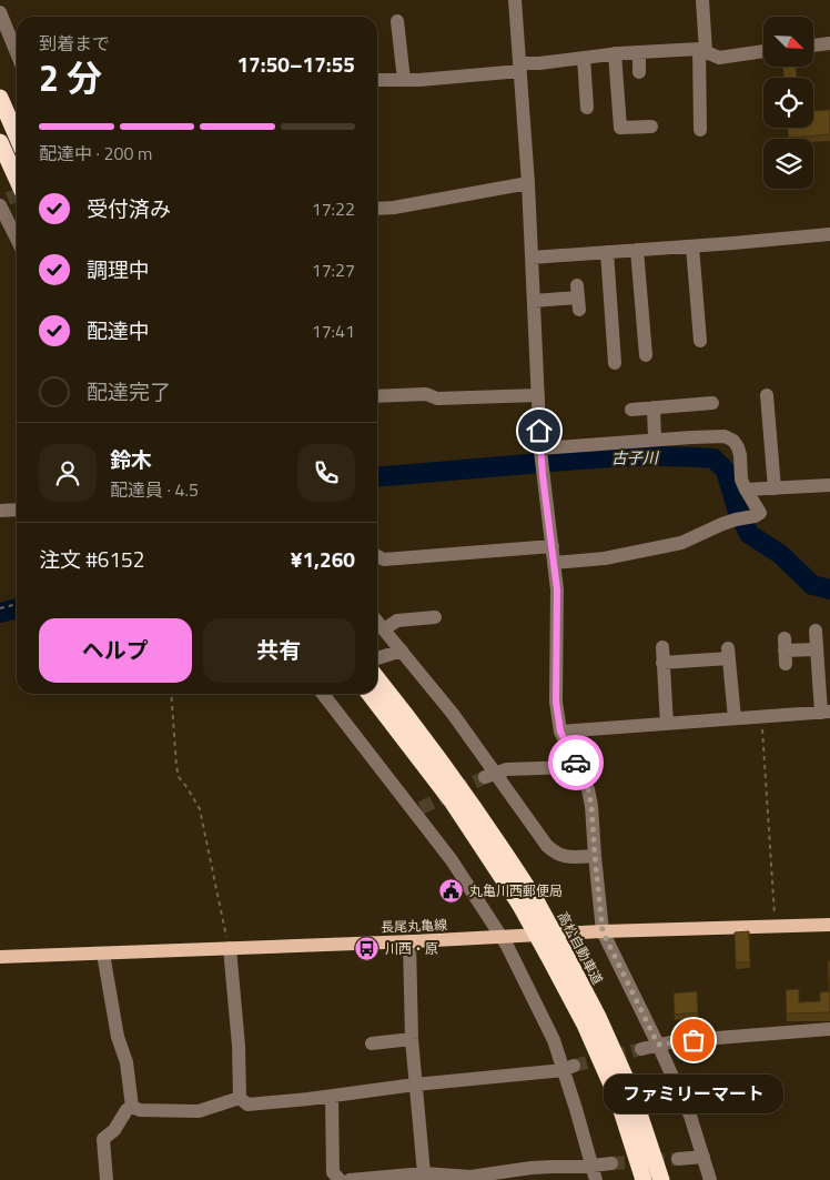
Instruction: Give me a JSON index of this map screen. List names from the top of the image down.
{
  "streets": {
    "highway": ["高松自動車道"],
    "main road": ["長尾丸亀線"]
  },
  "water": ["古子川"],
  "places": {
    "public building": ["丸亀川西郵便局"],
    "bus stop": ["川西・原"],
    "other": ["ファミリーマート"]
  },
  "north": "bottom right",
  "page": {
    "heading": ["2 分", "到着まで", "17:50–17:55"],
    "panel": [
      "鈴木",
      "配達員 · 4.5",
      "注文 #6152",
      "¥1,260"
    ],
    "bar": "配達中 · 200 m",
    "list": [
      ["受付済み", "17:22"],
      ["調理中", "17:27"],
      ["配達中", "17:41"],
      "配達完了"
    ],
    "buttons": ["ヘルプ", "共有"],
    "bubble": "ファミリーマート"
  }
}
